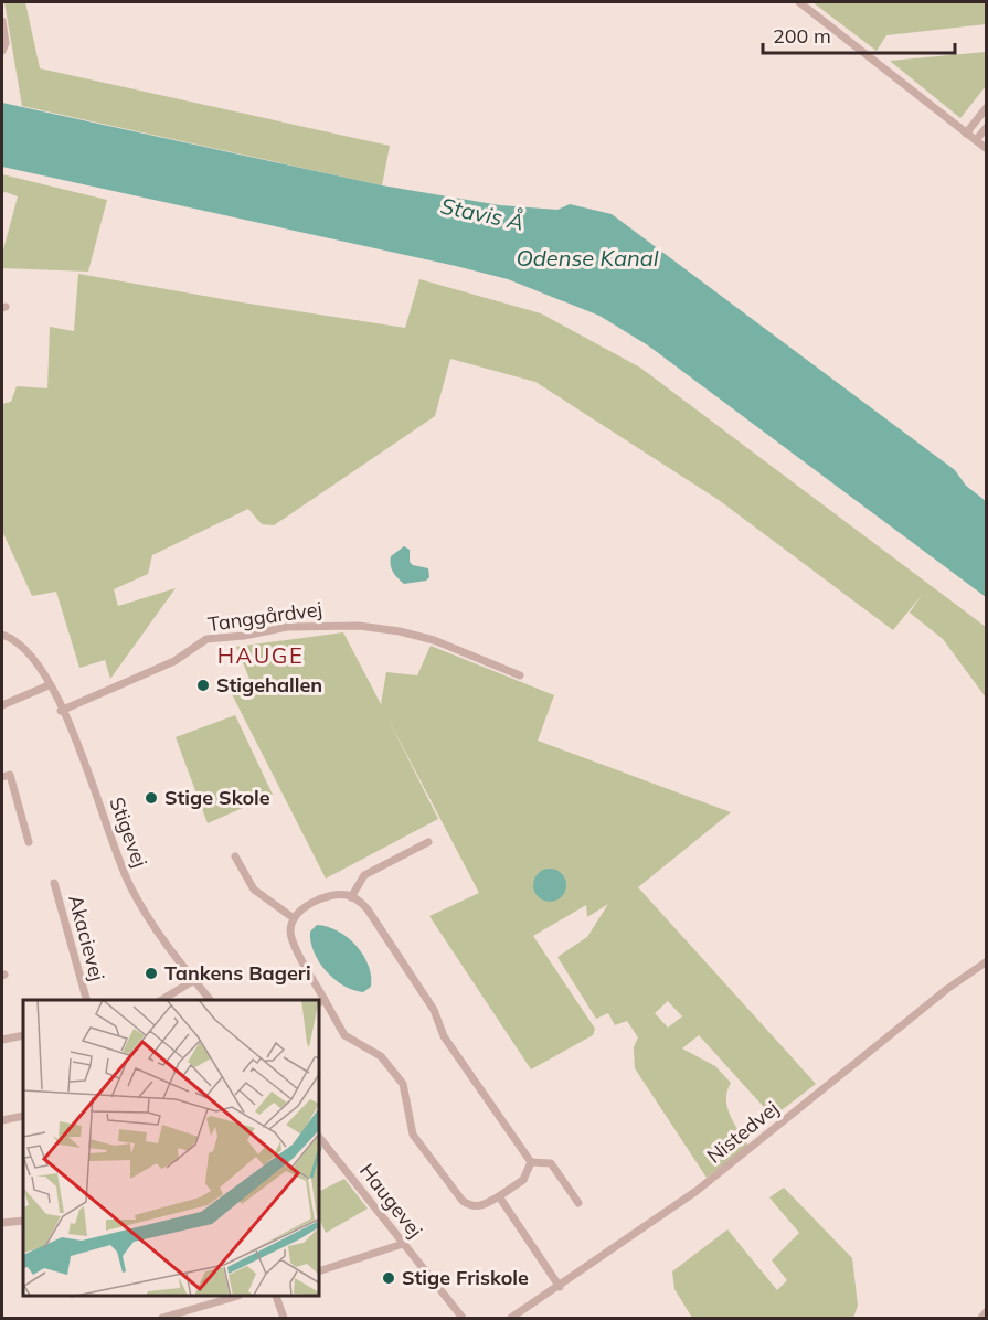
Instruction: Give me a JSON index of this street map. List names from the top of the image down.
{
  "streets": {
    "street": [
      "Tanggårdvej",
      "Stigevej",
      "Akacievej",
      "Nistedvej",
      "Haugevej"
    ]
  },
  "crossings": [
    ["Tanggårdvej", "Stigevej"]
  ],
  "districts": ["HAUGE"],
  "water": ["Stavis Å", "Odense Kanal"],
  "places": [
    "Stigehallen",
    "Stige Skole",
    "Tankens Bageri",
    "Stige Friskole"
  ],
  "scale_bar": "200 m"
}
